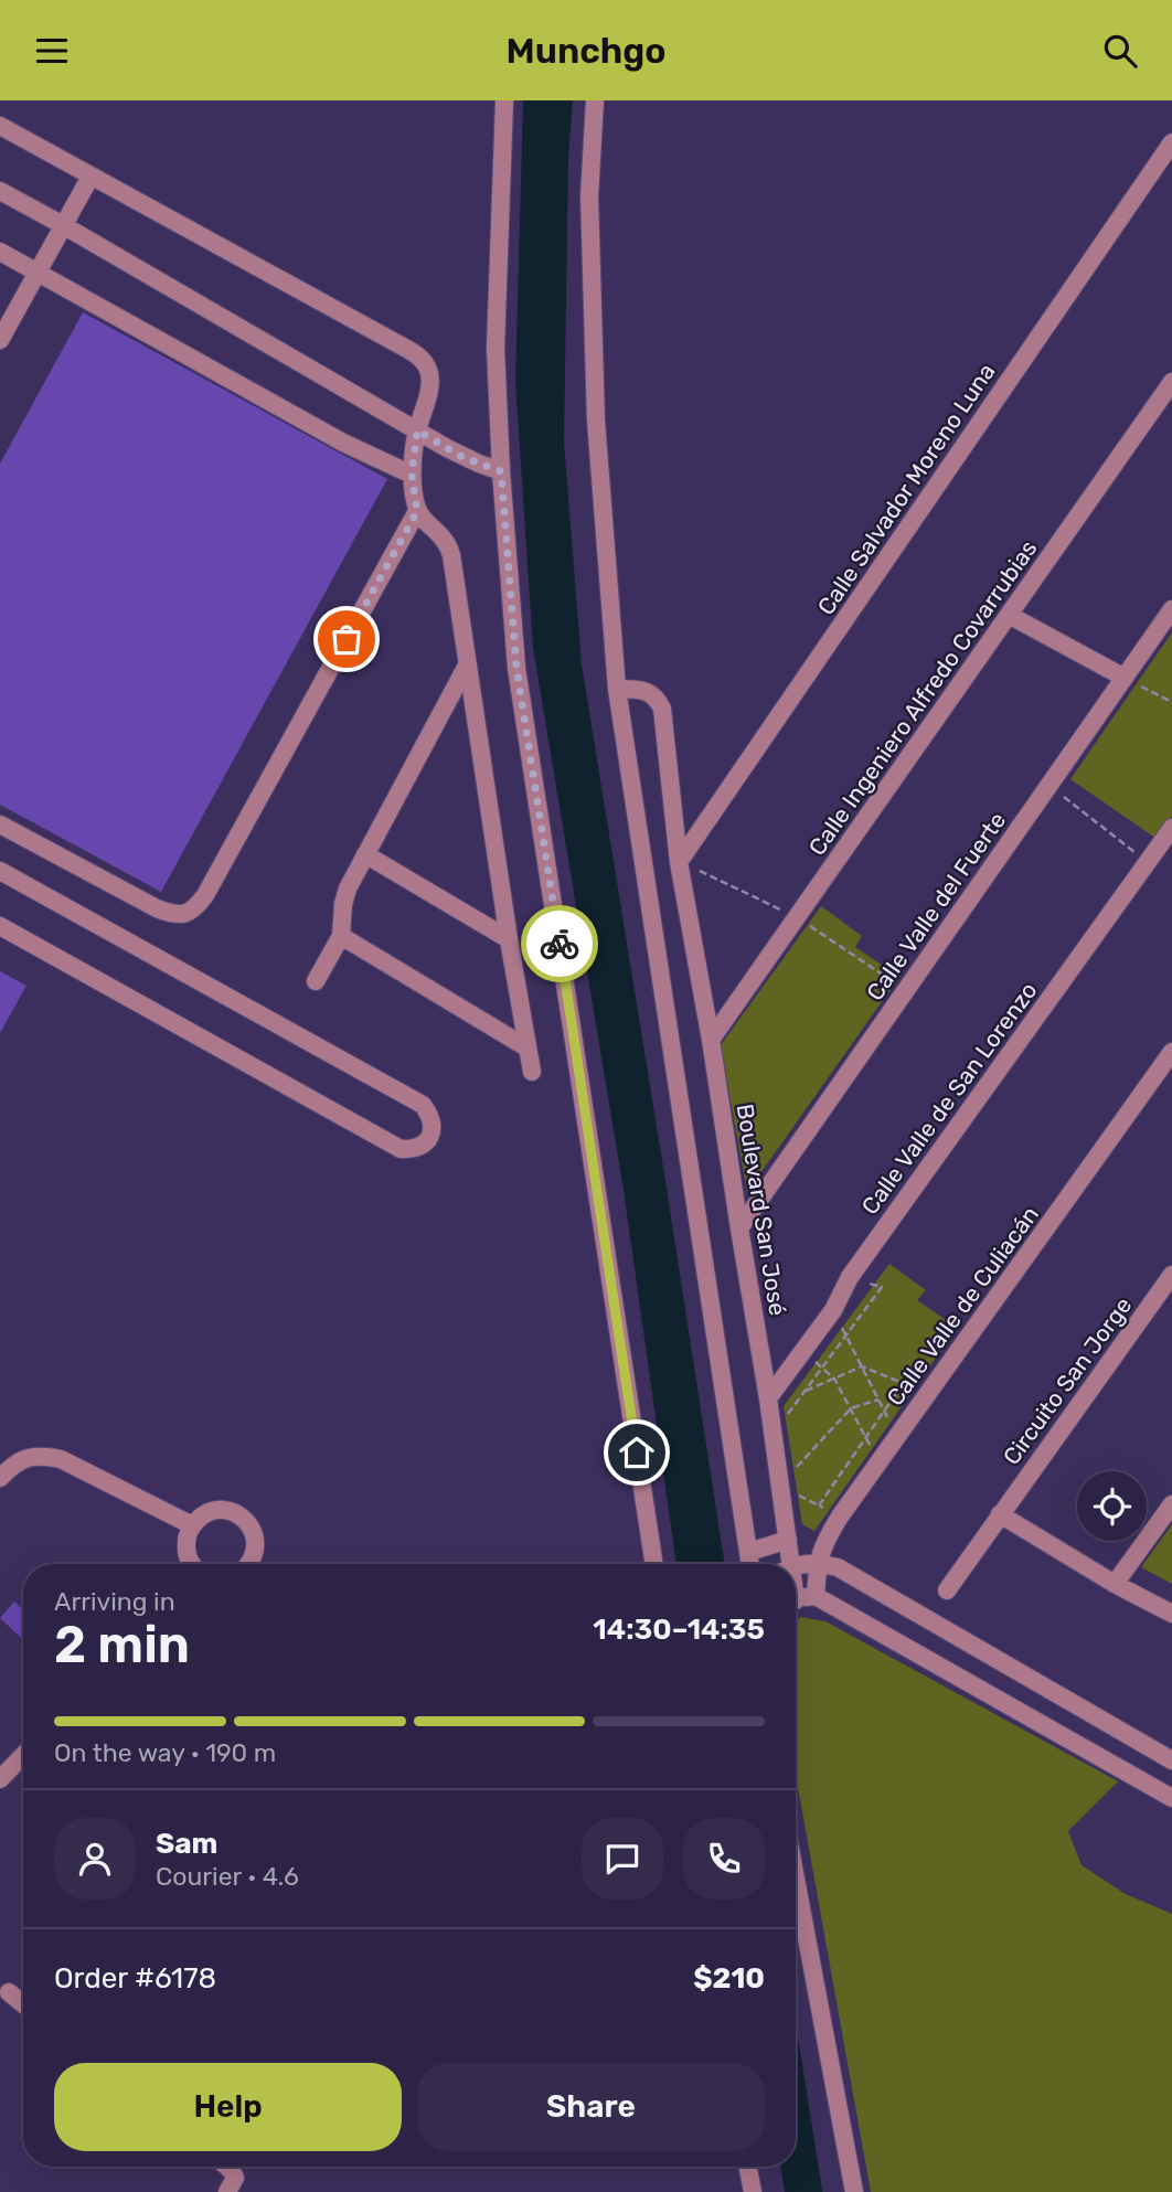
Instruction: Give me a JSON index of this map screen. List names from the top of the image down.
{
  "streets": {
    "street": [
      "Calle Salvador Moreno Luna",
      "Calle Ingeniero Alfredo Covarrubias",
      "Calle Valle del Fuerte",
      "Calle Valle de San Lorenzo",
      "Boulevard San José",
      "Calle Valle de Culiacán",
      "Circuito San Jorge"
    ]
  },
  "crossings": [
    ["Calle Salvador Moreno Luna", "Boulevard San José"],
    ["Calle Ingeniero Alfredo Covarrubias", "Boulevard San José"],
    ["Calle Valle del Fuerte", "Boulevard San José"],
    ["Calle Valle de San Lorenzo", "Boulevard San José"],
    ["Boulevard San José", "Calle Valle de Culiacán"]
  ],
  "page": {
    "header": "Munchgo",
    "heading": ["2 min", "Arriving in", "14:30–14:35"],
    "panel": [
      "Sam",
      "Courier · 4.6",
      "Order #6178",
      "$210"
    ],
    "bar": "On the way · 190 m",
    "buttons": ["Help", "Share"]
  }
}
